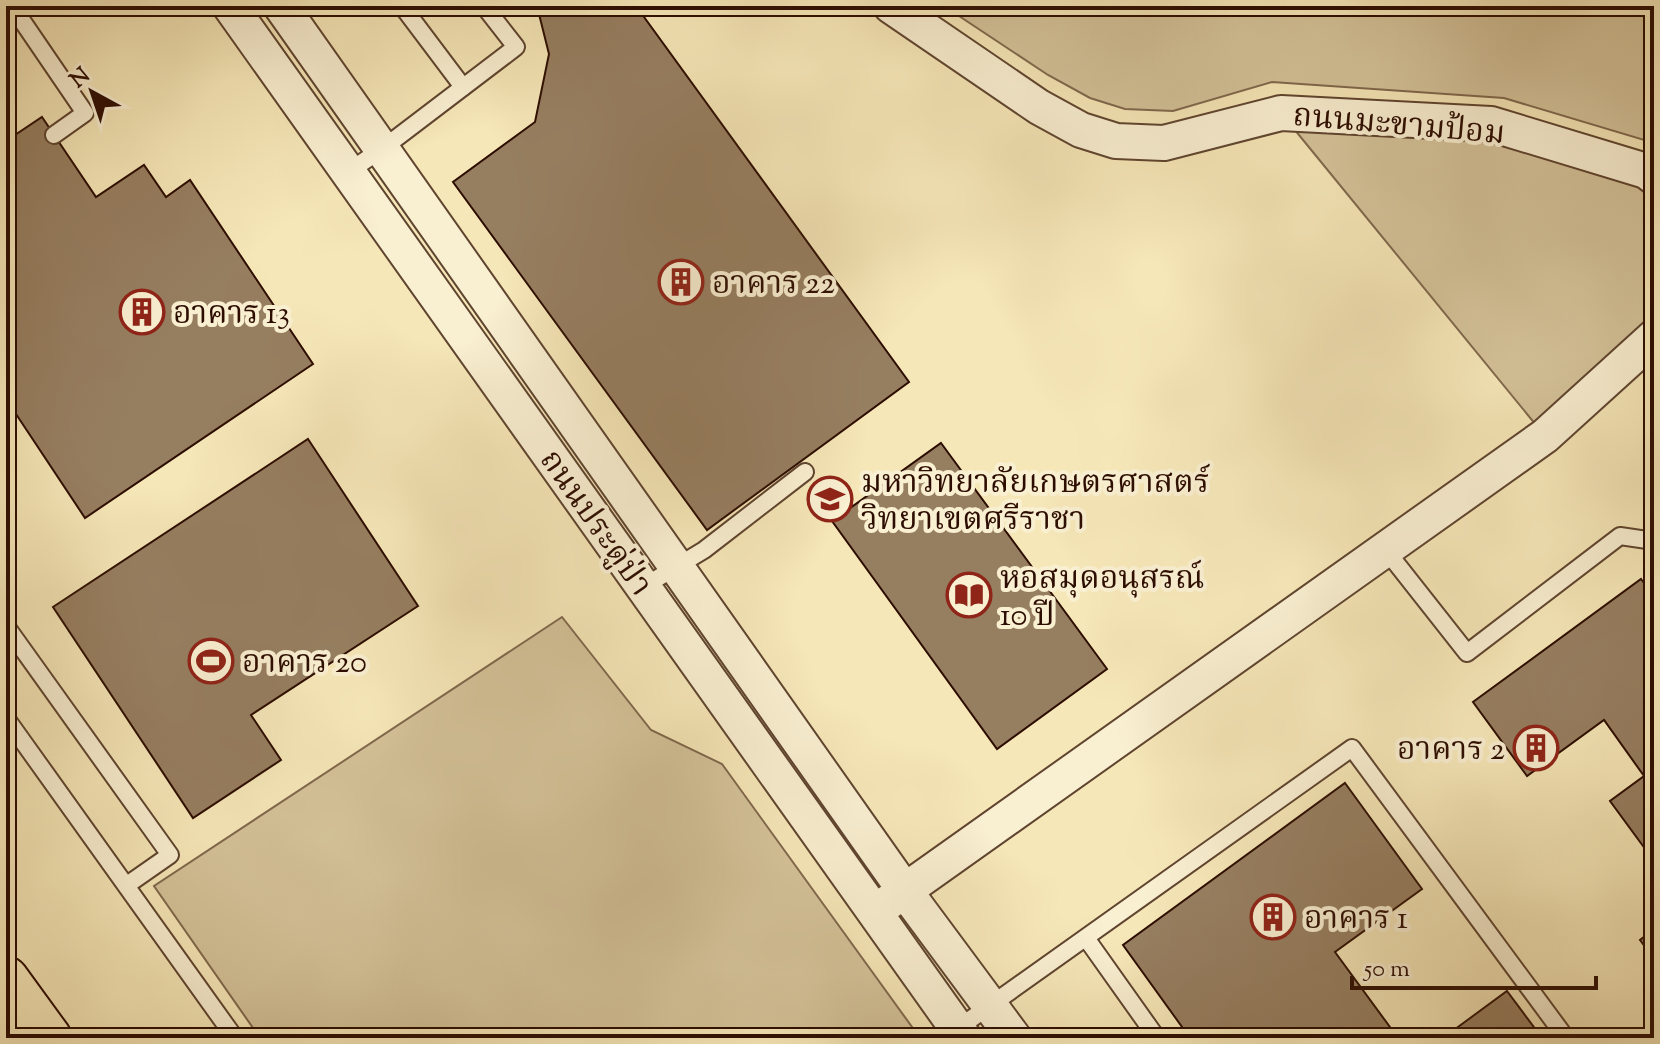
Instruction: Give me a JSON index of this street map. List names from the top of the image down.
{
  "streets": {
    "street": ["ถนนมะขามป้อม", "ถนนประดู่ป่า"]
  },
  "places": {
    "building": [
      "อาคาร 22",
      "อาคาร 13",
      "อาคาร 2",
      "อาคาร 1"
    ],
    "school or university": ["มหาวิทยาลัยเกษตรศาสตร์ วิทยาเขตศรีราชา"],
    "library": ["หอสมุดอนุสรณ์ 10 ปี"],
    "sports": ["อาคาร 20"]
  },
  "scale_bar": "50 m",
  "north": "top left"
}
